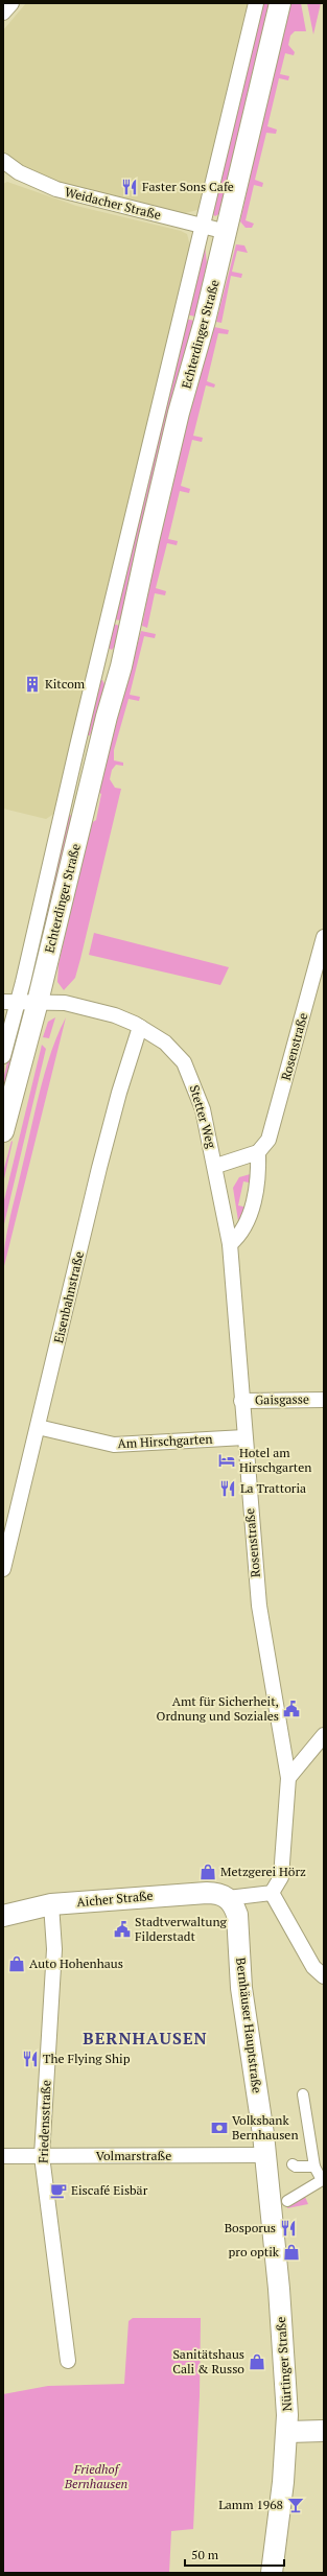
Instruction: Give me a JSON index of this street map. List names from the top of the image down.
{
  "streets": {
    "main road": [
      "Echterdinger Straße",
      "Aicher Straße",
      "Bernhäuser Hauptstraße",
      "Nürtinger Straße"
    ],
    "street": [
      "Weidacher Straße",
      "Rosenstraße",
      "Stetter Weg",
      "Eisenbahnstraße",
      "Gaisgasse",
      "Am Hirschgarten",
      "Friedensstraße",
      "Volmarstraße"
    ]
  },
  "crossings": [
    ["Weidacher Straße", "Echterdinger Straße"],
    ["Echterdinger Straße", "Stetter Weg"],
    ["Rosenstraße", "Stetter Weg"],
    ["Rosenstraße", "Gaisgasse"],
    ["Rosenstraße", "Am Hirschgarten"],
    ["Stetter Weg", "Eisenbahnstraße"],
    ["Eisenbahnstraße", "Am Hirschgarten"],
    ["Aicher Straße", "Bernhäuser Hauptstraße"],
    ["Aicher Straße", "Friedensstraße"],
    ["Bernhäuser Hauptstraße", "Volmarstraße"],
    ["Bernhäuser Hauptstraße", "Nürtinger Straße"],
    ["Friedensstraße", "Volmarstraße"],
    ["Volmarstraße", "Nürtinger Straße"]
  ],
  "districts": ["BERNHAUSEN"],
  "parks": ["Friedhof Bernhausen"],
  "places": {
    "restaurant": [
      "Faster Sons Cafe",
      "La Trattoria",
      "The Flying Ship",
      "Bosporus"
    ],
    "building": ["Kitcom"],
    "hotel": ["Hotel am Hirschgarten"],
    "public building": ["Amt für Sicherheit, Ordnung und Soziales", "Stadtverwaltung Filderstadt"],
    "shop": [
      "Metzgerei Hörz",
      "Auto Hohenhaus",
      "pro optik",
      "Sanitätshaus Cali & Russo"
    ],
    "bank": ["Volksbank Bernhausen"],
    "cafe": ["Eiscafé Eisbär"],
    "bar": ["Lamm 1968"]
  },
  "scale_bar": "50 m"
}
